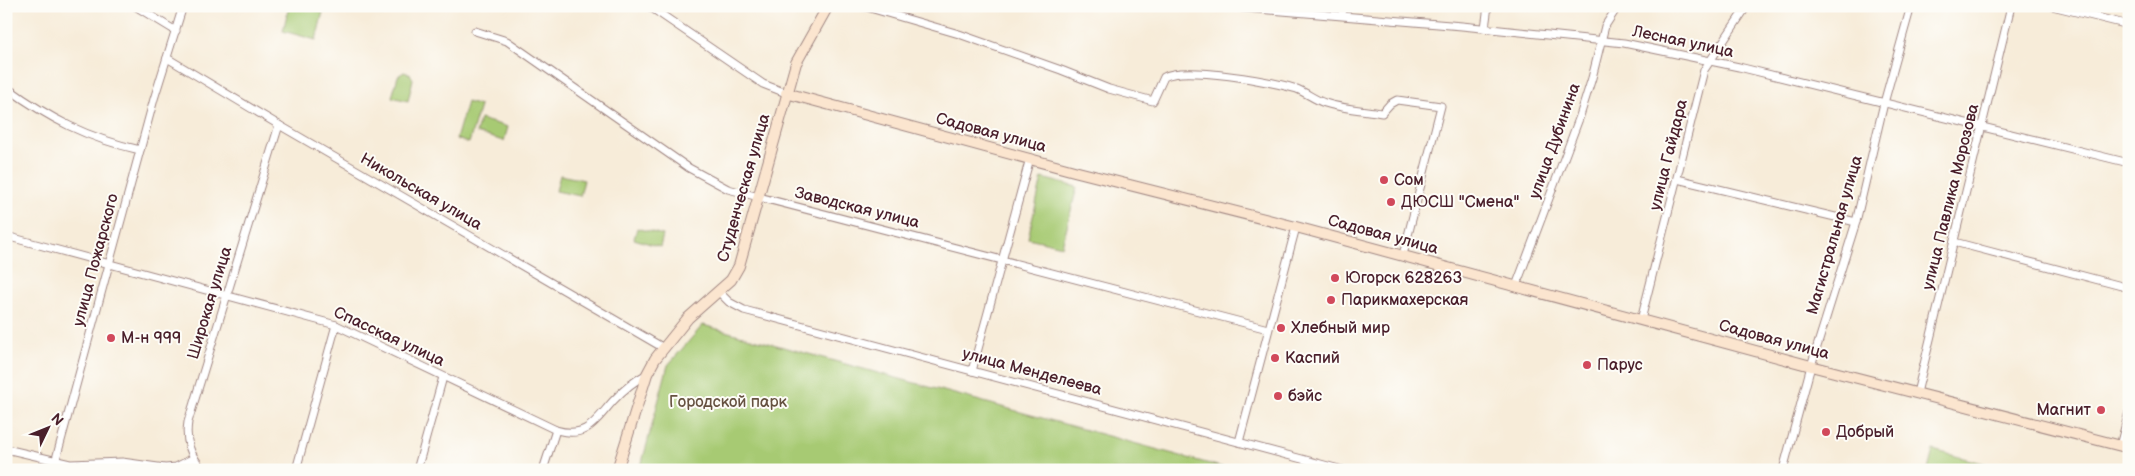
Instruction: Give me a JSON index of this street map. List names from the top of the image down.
{
  "streets": {
    "street": [
      "Лесная улица",
      "Садовая улица",
      "улица Дубинина",
      "улица Гайдара",
      "Студенческая улица",
      "Никольская улица",
      "улица Павлика Морозова",
      "Заводская улица",
      "Магистральная улица",
      "улица Пожарского",
      "Широкая улица",
      "Спасская улица",
      "улица Менделеева"
    ]
  },
  "crossings": [
    ["Лесная улица", "улица Дубинина"],
    ["Лесная улица", "улица Гайдара"],
    ["Лесная улица", "улица Павлика Морозова"],
    ["Лесная улица", "Магистральная улица"],
    ["Садовая улица", "улица Дубинина"],
    ["Садовая улица", "улица Гайдара"],
    ["Садовая улица", "Студенческая улица"],
    ["Садовая улица", "улица Павлика Морозова"],
    ["Садовая улица", "Магистральная улица"],
    ["Студенческая улица", "Никольская улица"],
    ["Студенческая улица", "Заводская улица"],
    ["Студенческая улица", "Спасская улица"],
    ["Студенческая улица", "улица Менделеева"],
    ["Никольская улица", "улица Пожарского"],
    ["Никольская улица", "Широкая улица"],
    ["улица Пожарского", "Спасская улица"],
    ["Широкая улица", "Спасская улица"]
  ],
  "parks": ["Городской парк"],
  "places": [
    "Сом",
    "ДЮСШ \"Смена\"",
    "Югорск 628263",
    "Парикмахерская",
    "Хлебный мир",
    "М-н 999",
    "Каспий",
    "Парус",
    "бэйс",
    "Магнит",
    "Добрый"
  ],
  "north": "top right"
}
